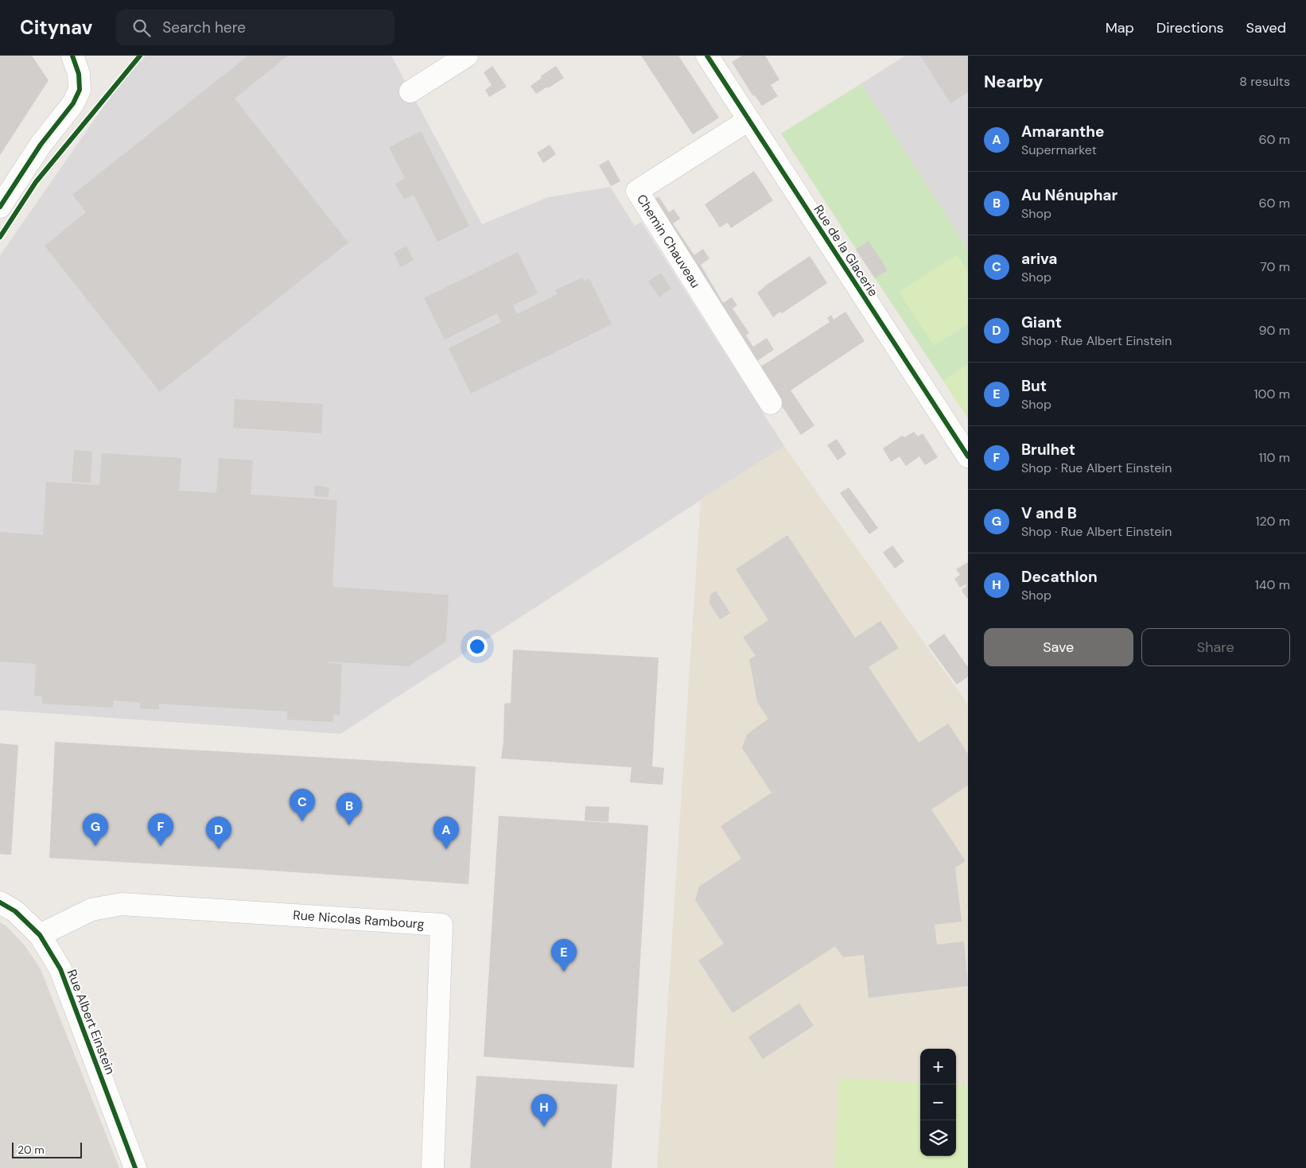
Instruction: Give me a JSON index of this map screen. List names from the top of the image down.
{
  "streets": {
    "street": [
      "Chemin Chauveau",
      "Rue de la Glacerie",
      "Rue Nicolas Rambourg",
      "Rue Albert Einstein"
    ]
  },
  "crossings": [
    ["Chemin Chauveau", "Rue de la Glacerie"],
    ["Rue Nicolas Rambourg", "Rue Albert Einstein"]
  ],
  "scale_bar": "20 m",
  "page": {
    "header": "Citynav",
    "search": "Search here",
    "nav": ["Map", "Directions", "Saved"],
    "heading": ["Nearby", "8 results"],
    "list": [
      {
        "mark": "A",
        "name": "Amaranthe",
        "note": "Supermarket",
        "value": "60 m"
      },
      {
        "mark": "B",
        "name": "Au Nénuphar",
        "note": "Shop",
        "value": "60 m"
      },
      {
        "mark": "C",
        "name": "ariva",
        "note": "Shop",
        "value": "70 m"
      },
      {
        "mark": "D",
        "name": "Giant",
        "note": "Shop · Rue Albert Einstein",
        "value": "90 m"
      },
      {
        "mark": "E",
        "name": "But",
        "note": "Shop",
        "value": "100 m"
      },
      {
        "mark": "F",
        "name": "Brulhet",
        "note": "Shop · Rue Albert Einstein",
        "value": "110 m"
      },
      {
        "mark": "G",
        "name": "V and B",
        "note": "Shop · Rue Albert Einstein",
        "value": "120 m"
      },
      {
        "mark": "H",
        "name": "Decathlon",
        "note": "Shop",
        "value": "140 m"
      }
    ],
    "buttons": ["Save", "Share"],
    "pins": [
      "C",
      "B",
      "F",
      "G",
      "A",
      "D",
      "E",
      "H"
    ],
    "map_buttons": ["+", "−"],
    "scale": "20 m"
  }
}
